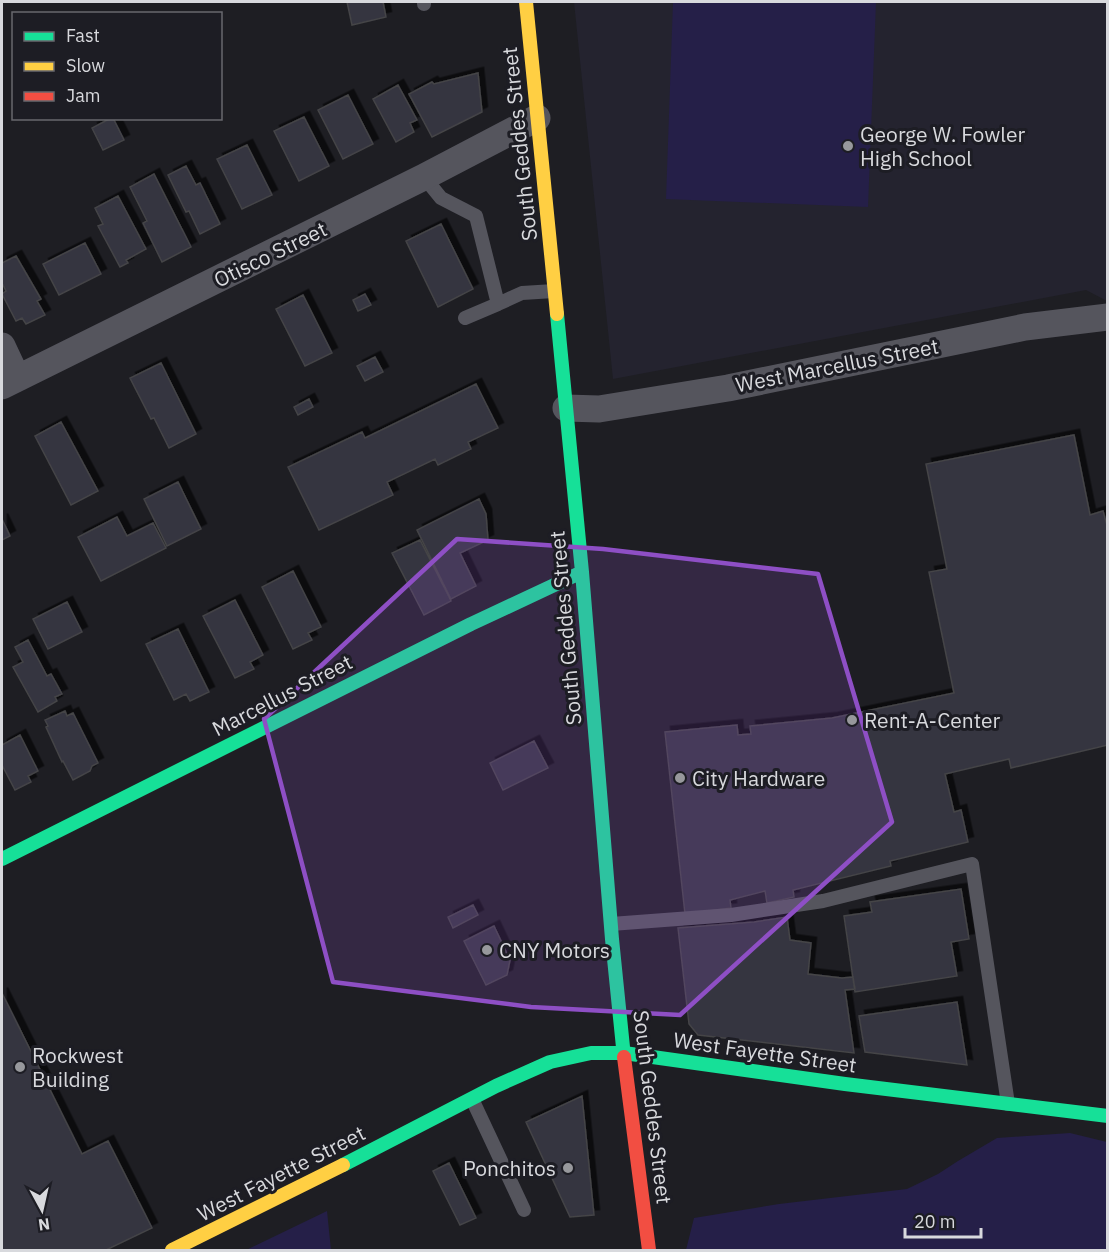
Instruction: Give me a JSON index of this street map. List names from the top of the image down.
{
  "streets": {
    "street": [
      "South Geddes Street",
      "Otisco Street",
      "West Marcellus Street",
      "Marcellus Street",
      "West Fayette Street"
    ]
  },
  "crossings": [
    ["South Geddes Street", "Otisco Street"],
    ["South Geddes Street", "West Marcellus Street"],
    ["South Geddes Street", "Marcellus Street"],
    ["South Geddes Street", "West Fayette Street"]
  ],
  "places": [
    "George W. Fowler High School",
    "Rent-A-Center",
    "City Hardware",
    "CNY Motors",
    "Rockwest Building",
    "Ponchitos"
  ],
  "legend": ["Fast", "Slow", "Jam"],
  "scale_bar": "20 m",
  "north": "bottom"
}
